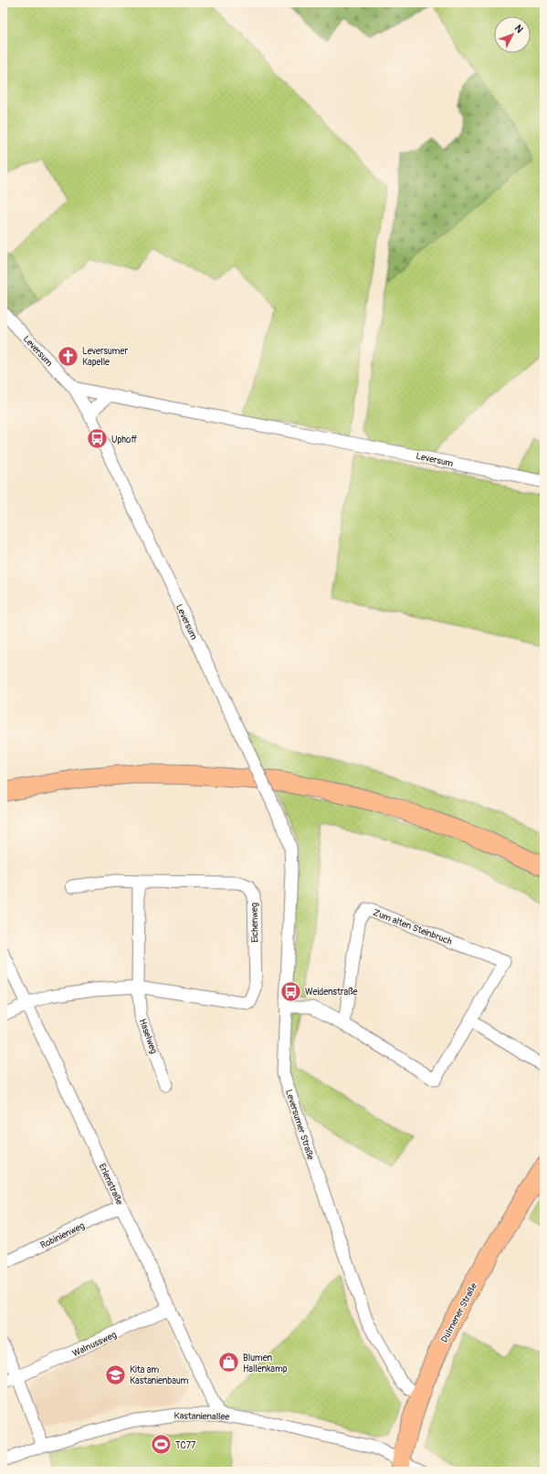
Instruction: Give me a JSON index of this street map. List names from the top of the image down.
{
  "streets": {
    "main road": ["Dülmener Straße"],
    "street": [
      "Leversum",
      "Eichenweg",
      "Zum alten Steinbruch",
      "Haselweg",
      "Leversumer Straße",
      "Erlenstraße",
      "Robinienweg",
      "Walnussweg",
      "Kastanienallee"
    ]
  },
  "crossings": [
    ["Leversum", "Leversumer Straße"],
    ["Eichenweg", "Haselweg"],
    ["Zum alten Steinbruch", "Leversumer Straße"],
    ["Leversumer Straße", "Dülmener Straße"],
    ["Erlenstraße", "Robinienweg"],
    ["Erlenstraße", "Walnussweg"],
    ["Erlenstraße", "Kastanienallee"],
    ["Dülmener Straße", "Kastanienallee"]
  ],
  "places": {
    "church": ["Leversumer Kapelle"],
    "bus stop": ["Uphoff", "Weidenstraße"],
    "shop": ["Blumen Hallenkamp"],
    "school or university": ["Kita am Kastanienbaum"],
    "sports": ["TC77"]
  },
  "north": "top right"
}
